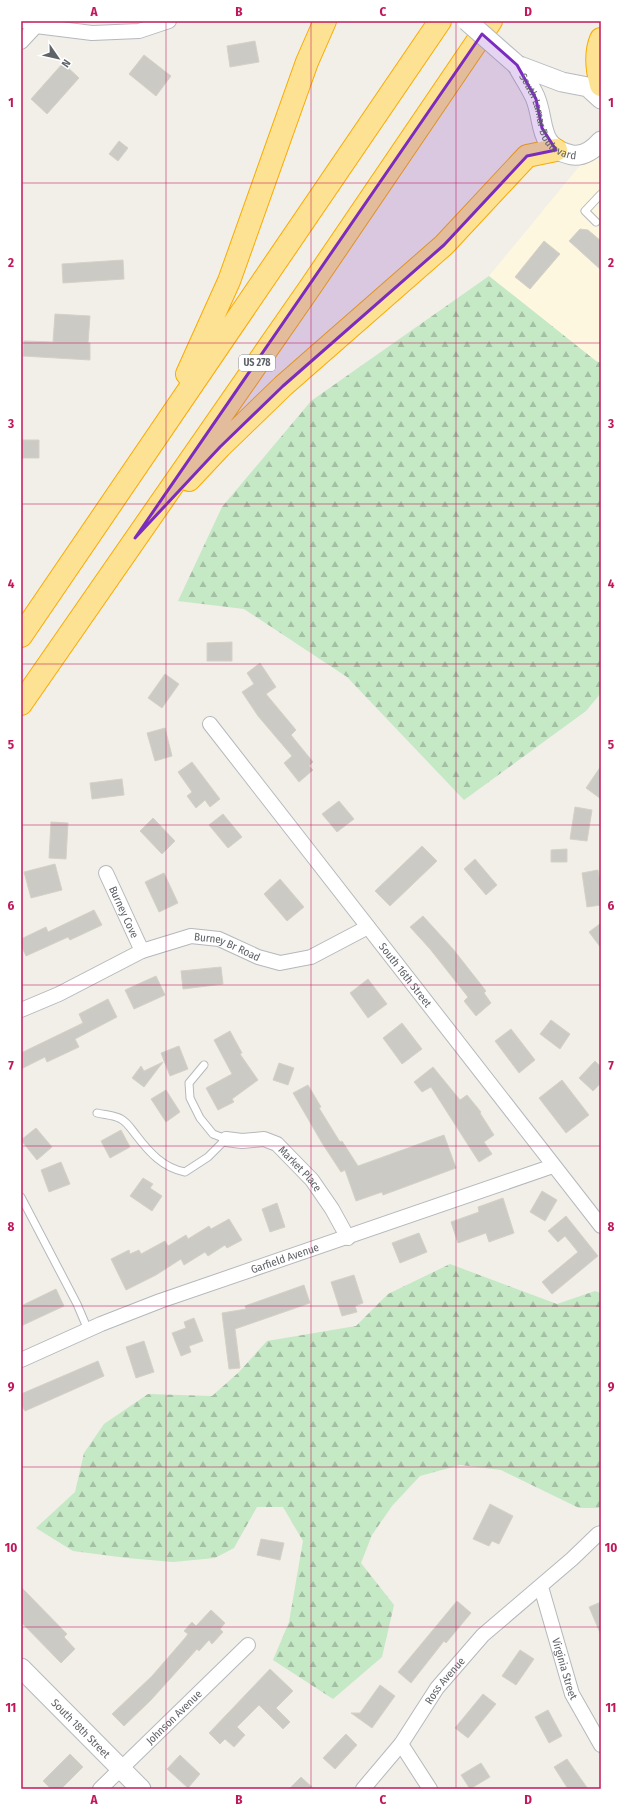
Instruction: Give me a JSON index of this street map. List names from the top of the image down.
{
  "streets": {
    "highway": ["US 278"],
    "street": [
      "South Lamar Boulevard",
      "Burney Cove",
      "Burney Br Road",
      "South 16th Street",
      "Market Place",
      "Garfield Avenue",
      "Virginia Street",
      "Ross Avenue",
      "Johnson Avenue",
      "South 18th Street"
    ]
  },
  "crossings": [
    ["Burney Cove", "Burney Br Road"],
    ["Burney Br Road", "South 16th Street"],
    ["South 16th Street", "Garfield Avenue"],
    ["Market Place", "Garfield Avenue"],
    ["Virginia Street", "Ross Avenue"],
    ["Johnson Avenue", "South 18th Street"]
  ],
  "north": "bottom right",
  "grid": {
    "columns": [
      "A",
      "B",
      "C",
      "D"
    ],
    "rows": [
      "1",
      "2",
      "3",
      "4",
      "5",
      "6",
      "7",
      "8",
      "9",
      "10",
      "11"
    ]
  }
}
